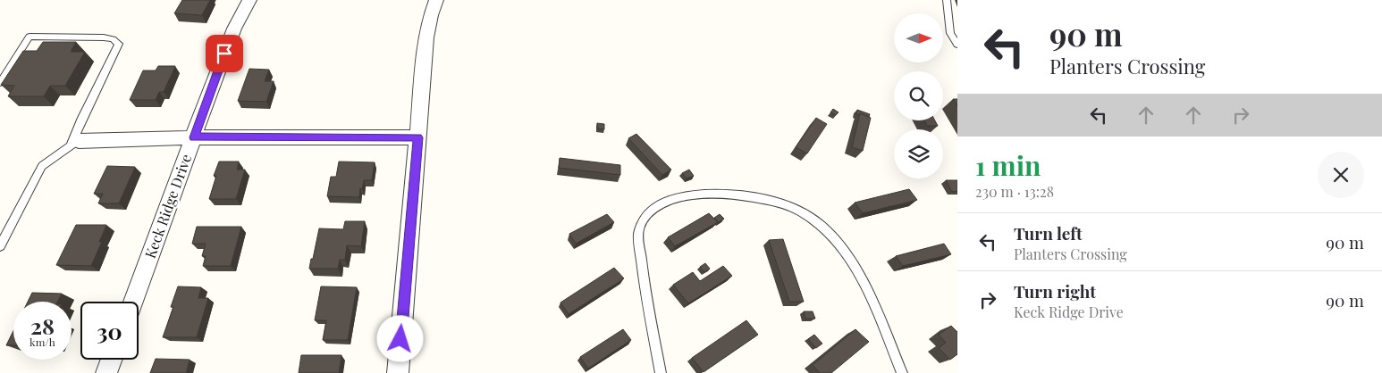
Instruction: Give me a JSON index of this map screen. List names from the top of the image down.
{
  "streets": {
    "street": ["Keck Ridge Drive"]
  },
  "north": "right",
  "page": {
    "turn": ["90 m", "Planters Crossing"],
    "heading": ["1 min", "230 m · 13:28"],
    "list": [
      {
        "name": "Turn left",
        "note": "Planters Crossing",
        "value": "90 m"
      },
      {
        "name": "Turn right",
        "note": "Keck Ridge Drive",
        "value": "90 m"
      }
    ],
    "speed": "28 km/h",
    "limit": "30"
  }
}
